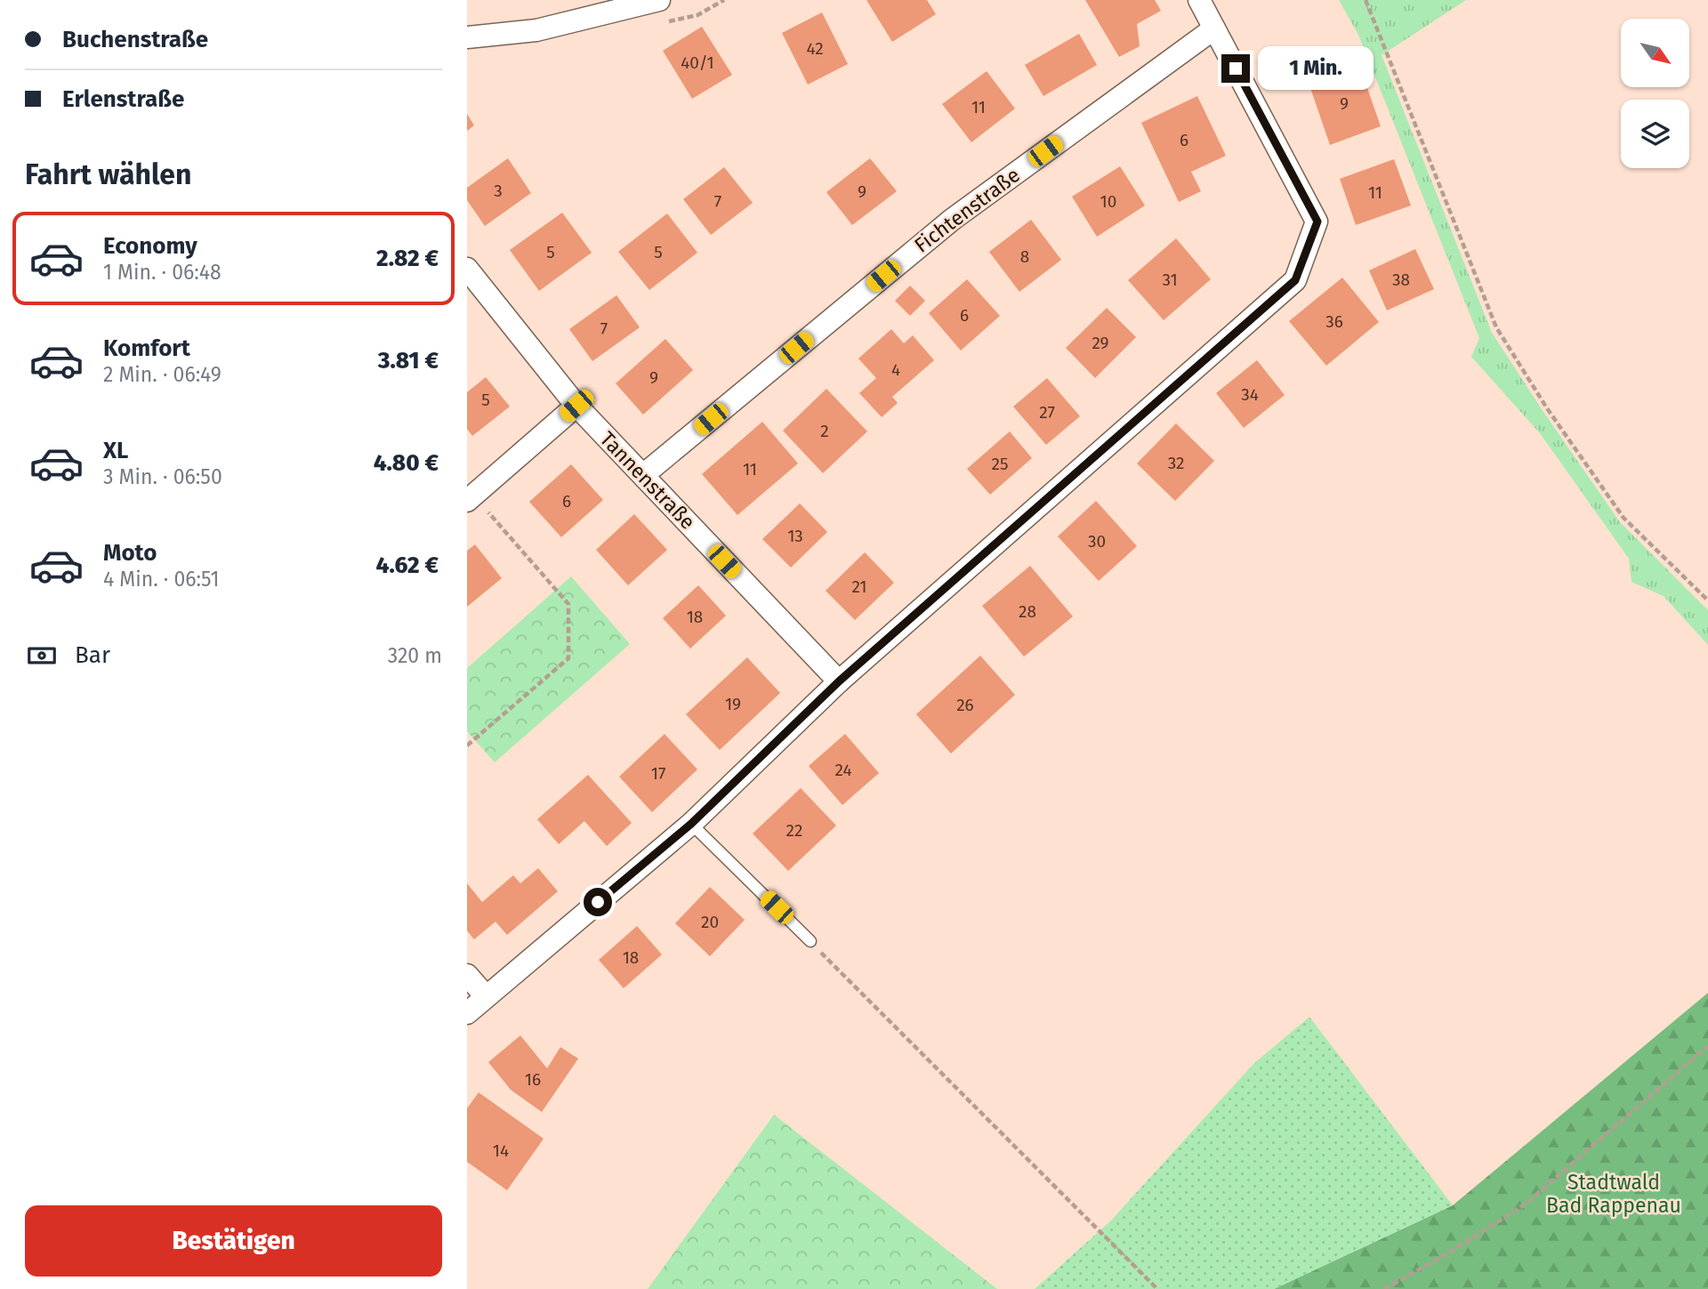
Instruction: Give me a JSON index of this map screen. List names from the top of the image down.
{
  "streets": {
    "street": ["Fichtenstraße", "Tannenstraße"]
  },
  "crossings": [
    ["Fichtenstraße", "Tannenstraße"]
  ],
  "parks": ["Stadtwald Bad Rappenau"],
  "house_numbers": [
    "42",
    "40/1",
    "9",
    "11",
    "6",
    "3",
    "9",
    "11",
    "7",
    "10",
    "5",
    "5",
    "8",
    "31",
    "38",
    "6",
    "36",
    "7",
    "29",
    "4",
    "9",
    "34",
    "5",
    "27",
    "2",
    "32",
    "25",
    "11",
    "6",
    "13",
    "30",
    "21",
    "28",
    "18",
    "19",
    "26",
    "24",
    "17",
    "22",
    "20",
    "18",
    "16",
    "14"
  ],
  "north": "bottom right",
  "page": {
    "banner": ["Buchenstraße", "Erlenstraße"],
    "bubble": "1 Min.",
    "heading": "Fahrt wählen",
    "list": [
      {
        "name": "Economy",
        "note": "1 Min. · 06:48",
        "value": "2.82 €"
      },
      {
        "name": "Komfort",
        "note": "2 Min. · 06:49",
        "value": "3.81 €"
      },
      {
        "name": "XL",
        "note": "3 Min. · 06:50",
        "value": "4.80 €"
      },
      {
        "name": "Moto",
        "note": "4 Min. · 06:51",
        "value": "4.62 €"
      }
    ],
    "pay": ["Bar", "320 m"],
    "buttons": "Bestätigen"
  }
}
